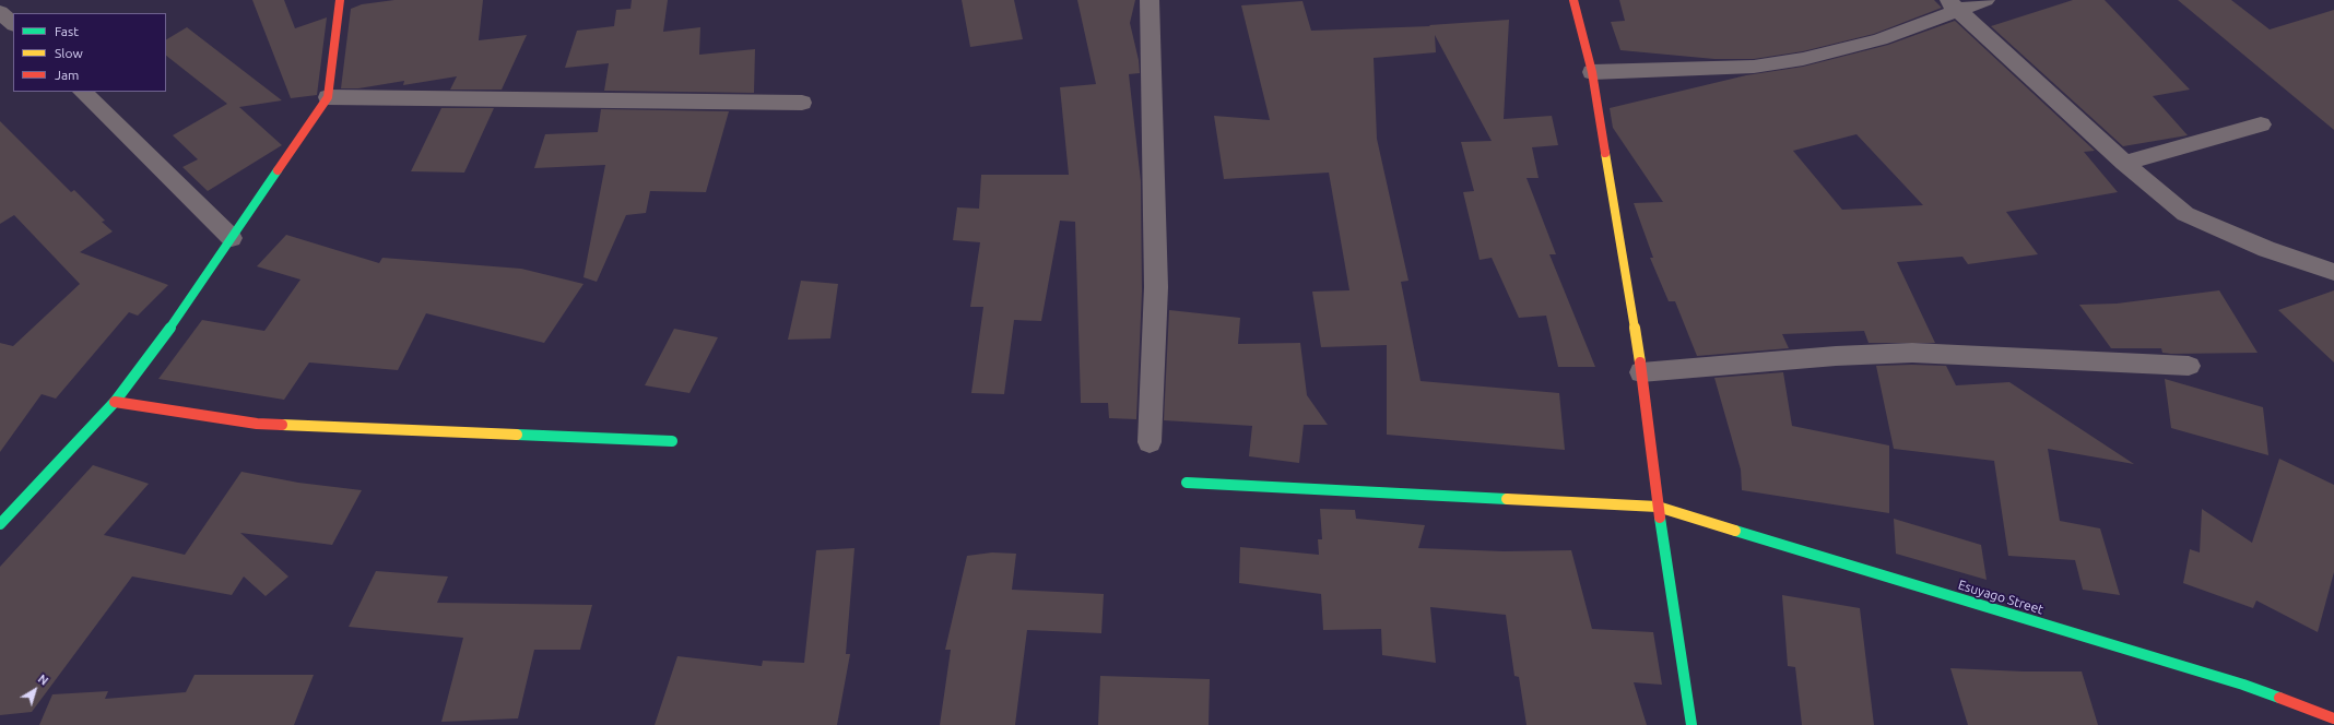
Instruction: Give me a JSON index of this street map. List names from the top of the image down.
{
  "streets": {
    "street": ["Esuyago Street"]
  },
  "legend": ["Fast", "Slow", "Jam"],
  "north": "top right"
}
